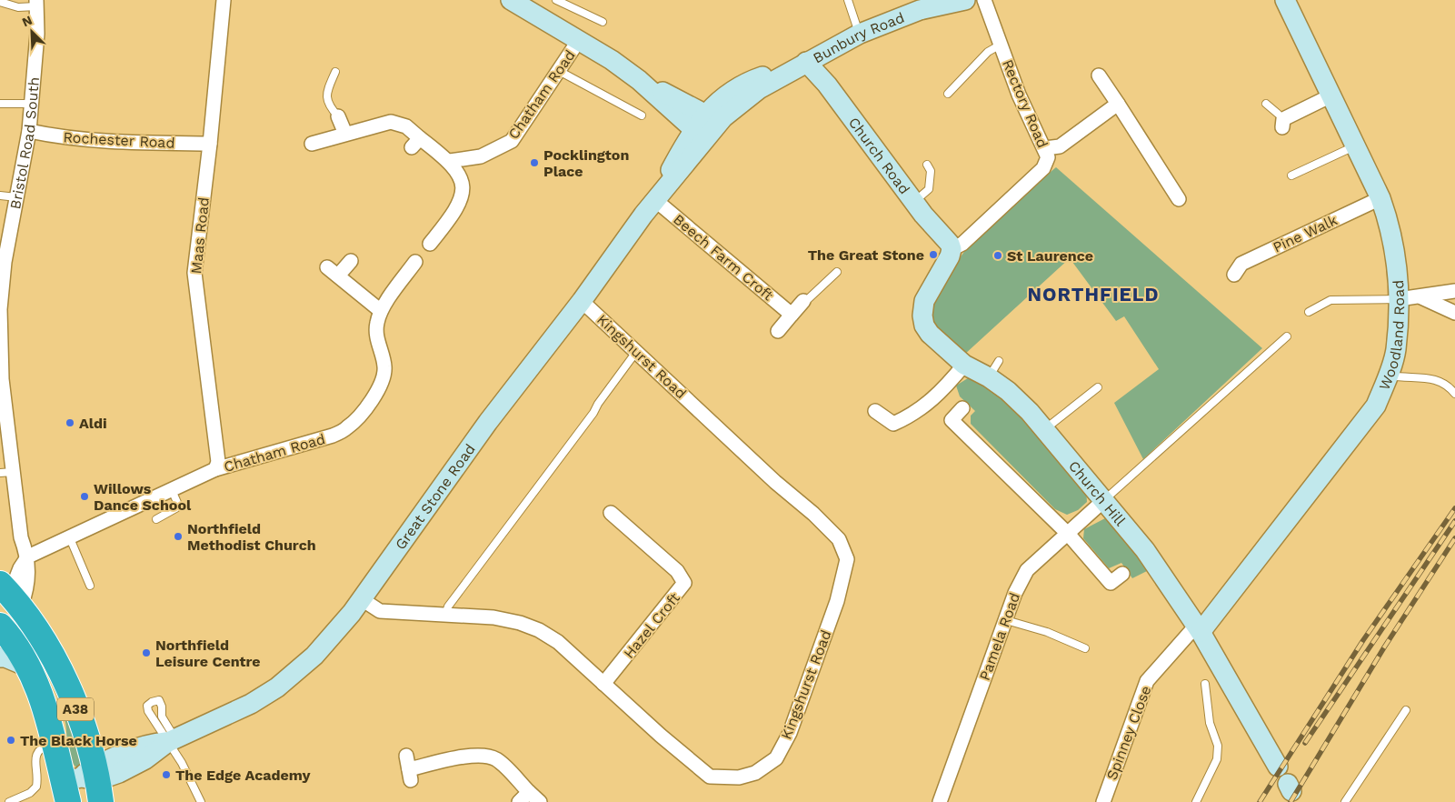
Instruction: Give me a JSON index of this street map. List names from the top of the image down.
{
  "streets": {
    "highway": ["A38"],
    "street": [
      "Bunbury Road",
      "Chatham Road",
      "Rectory Road",
      "Rochester Road",
      "Bristol Road South",
      "Church Road",
      "Pine Walk",
      "Maas Road",
      "Beech Farm Croft",
      "Woodland Road",
      "Kingshurst Road",
      "Church Hill",
      "Great Stone Road",
      "Hazel Croft",
      "Pamela Road",
      "Spinney Close"
    ]
  },
  "crossings": [
    ["Bunbury Road", "Church Road"],
    ["Chatham Road", "Bristol Road South"],
    ["Chatham Road", "Maas Road"],
    ["Rectory Road", "Church Road"],
    ["Rectory Road", "Church Hill"],
    ["Rochester Road", "Bristol Road South"],
    ["Rochester Road", "Maas Road"],
    ["Bristol Road South", "A38"],
    ["Church Road", "Church Hill"],
    ["Pine Walk", "Woodland Road"],
    ["Beech Farm Croft", "Great Stone Road"],
    ["Woodland Road", "Church Hill"],
    ["Woodland Road", "Spinney Close"],
    ["Kingshurst Road", "Great Stone Road"],
    ["Kingshurst Road", "Hazel Croft"],
    ["Church Hill", "Pamela Road"],
    ["Church Hill", "Spinney Close"],
    ["Great Stone Road", "A38"]
  ],
  "districts": ["NORTHFIELD"],
  "places": [
    "Pocklington Place",
    "The Great Stone",
    "St Laurence",
    "Aldi",
    "Willows Dance School",
    "Northfield Methodist Church",
    "Northfield Leisure Centre",
    "The Black Horse",
    "The Edge Academy"
  ],
  "north": "top left"
}
